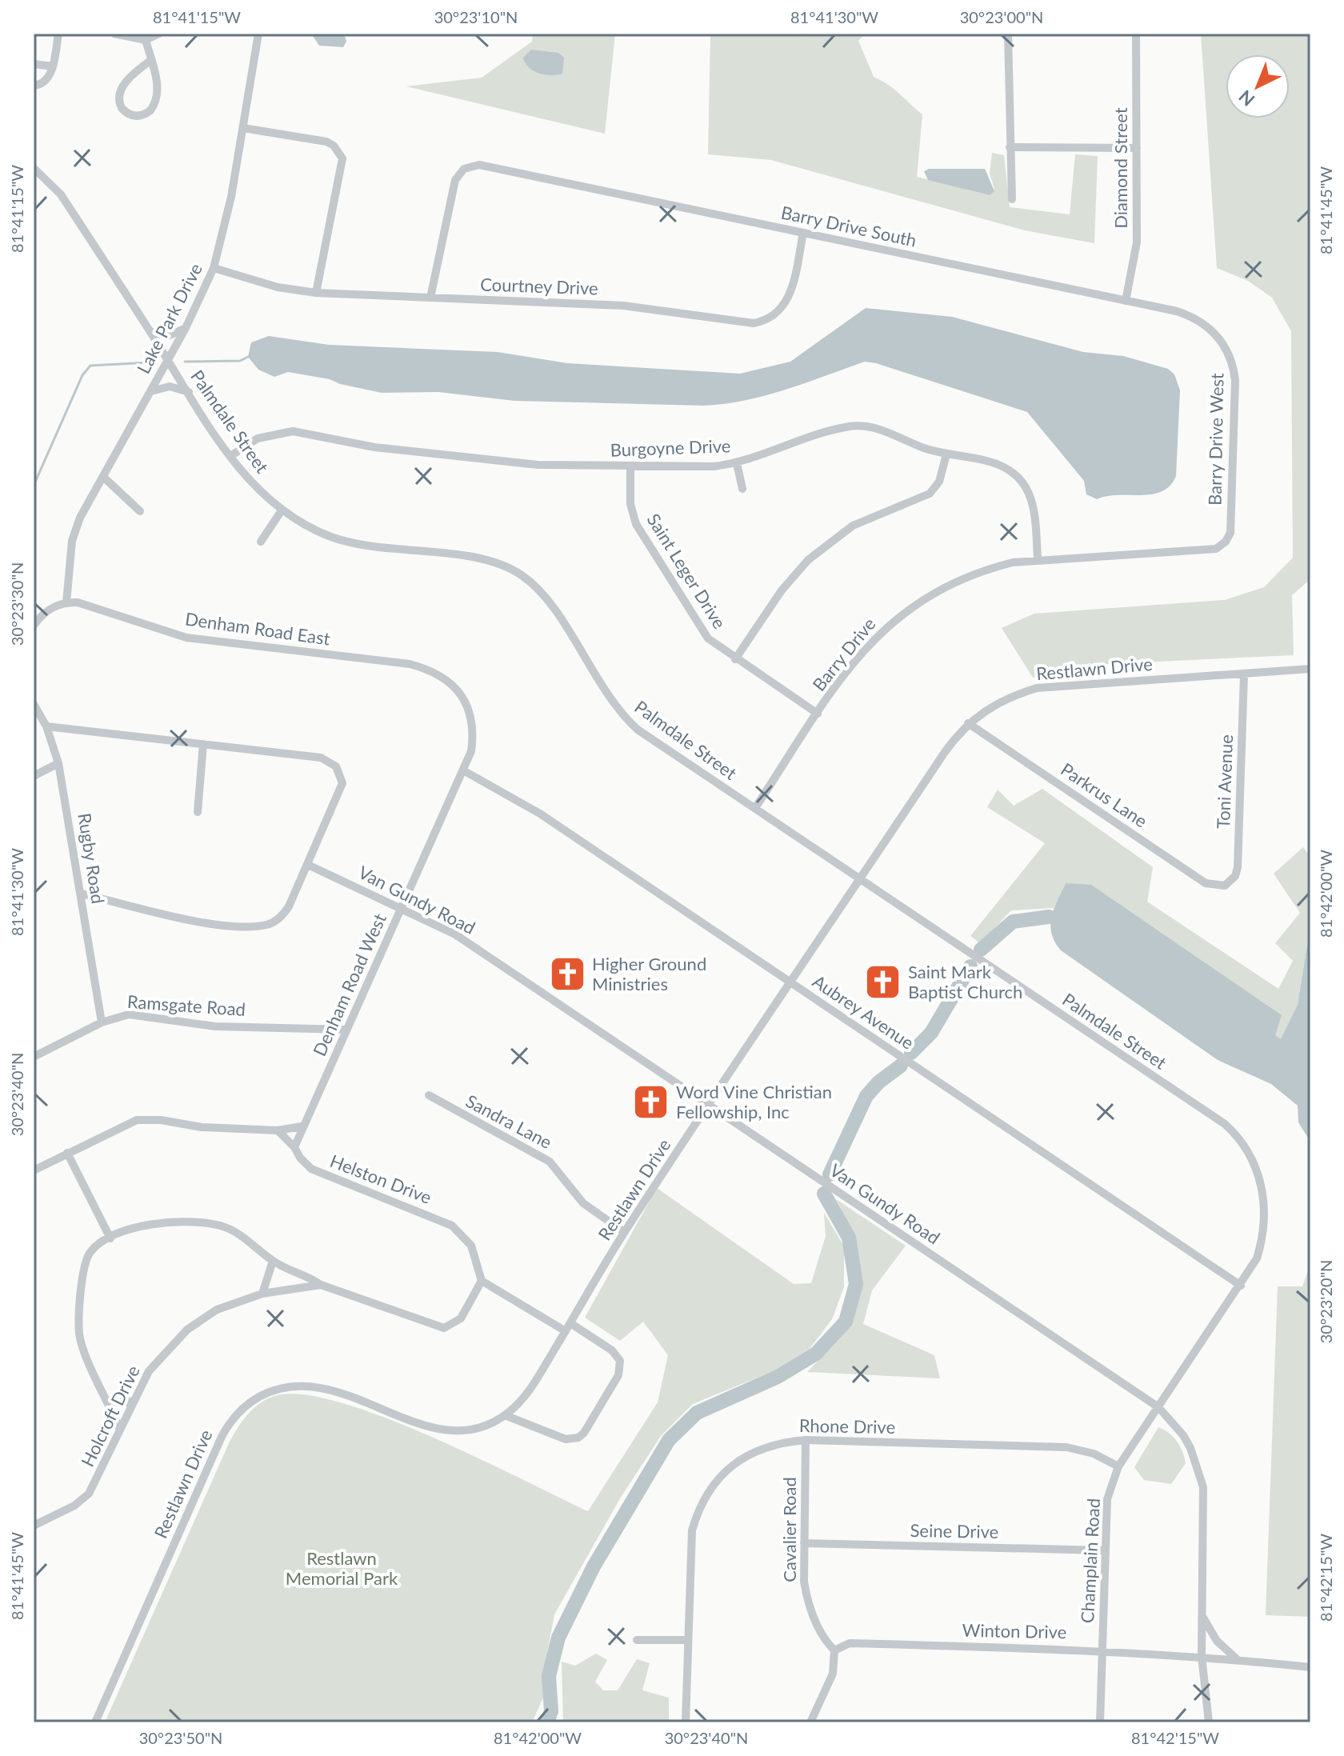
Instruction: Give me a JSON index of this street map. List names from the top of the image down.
{
  "streets": {
    "street": [
      "Diamond Street",
      "Barry Drive South",
      "Courtney Drive",
      "Lake Park Drive",
      "Palmdale Street",
      "Barry Drive West",
      "Burgoyne Drive",
      "Saint Leger Drive",
      "Denham Road East",
      "Barry Drive",
      "Restlawn Drive",
      "Toni Avenue",
      "Parkrus Lane",
      "Rugby Road",
      "Van Gundy Road",
      "Denham Road West",
      "Ramsgate Road",
      "Aubrey Avenue",
      "Sandra Lane",
      "Helston Drive",
      "Holcroft Drive",
      "Rhone Drive",
      "Cavalier Road",
      "Seine Drive",
      "Champlain Road",
      "Winton Drive"
    ]
  },
  "crossings": [
    ["Diamond Street", "Barry Drive South"],
    ["Barry Drive South", "Courtney Drive"],
    ["Barry Drive South", "Barry Drive West"],
    ["Courtney Drive", "Lake Park Drive"],
    ["Lake Park Drive", "Palmdale Street"],
    ["Lake Park Drive", "Denham Road East"],
    ["Palmdale Street", "Burgoyne Drive"],
    ["Palmdale Street", "Barry Drive"],
    ["Palmdale Street", "Restlawn Drive"],
    ["Palmdale Street", "Aubrey Avenue"],
    ["Palmdale Street", "Champlain Road"],
    ["Barry Drive West", "Barry Drive"],
    ["Burgoyne Drive", "Saint Leger Drive"],
    ["Burgoyne Drive", "Barry Drive"],
    ["Saint Leger Drive", "Barry Drive"],
    ["Denham Road East", "Denham Road West"],
    ["Restlawn Drive", "Toni Avenue"],
    ["Restlawn Drive", "Parkrus Lane"],
    ["Restlawn Drive", "Van Gundy Road"],
    ["Restlawn Drive", "Aubrey Avenue"],
    ["Restlawn Drive", "Sandra Lane"],
    ["Toni Avenue", "Parkrus Lane"],
    ["Rugby Road", "Ramsgate Road"],
    ["Van Gundy Road", "Denham Road West"],
    ["Van Gundy Road", "Champlain Road"],
    ["Van Gundy Road", "Winton Drive"],
    ["Denham Road West", "Ramsgate Road"],
    ["Denham Road West", "Aubrey Avenue"],
    ["Aubrey Avenue", "Champlain Road"],
    ["Helston Drive", "Holcroft Drive"],
    ["Rhone Drive", "Cavalier Road"],
    ["Rhone Drive", "Champlain Road"],
    ["Cavalier Road", "Seine Drive"],
    ["Cavalier Road", "Winton Drive"],
    ["Seine Drive", "Champlain Road"],
    ["Champlain Road", "Winton Drive"]
  ],
  "parks": ["Restlawn Memorial Park"],
  "places": {
    "church": ["Higher Ground Ministries", "Saint Mark Baptist Church", "Word Vine Christian Fellowship, Inc"]
  },
  "north": "bottom left",
  "coordinates": [
    "81°41'15\"W",
    "30°23'10\"N",
    "81°41'30\"W",
    "30°23'00\"N",
    "81°41'45\"W",
    "30°23'30\"N",
    "81°42'00\"W",
    "30°23'40\"N",
    "30°23'20\"N",
    "81°42'15\"W",
    "30°23'50\"N"
  ]
}
